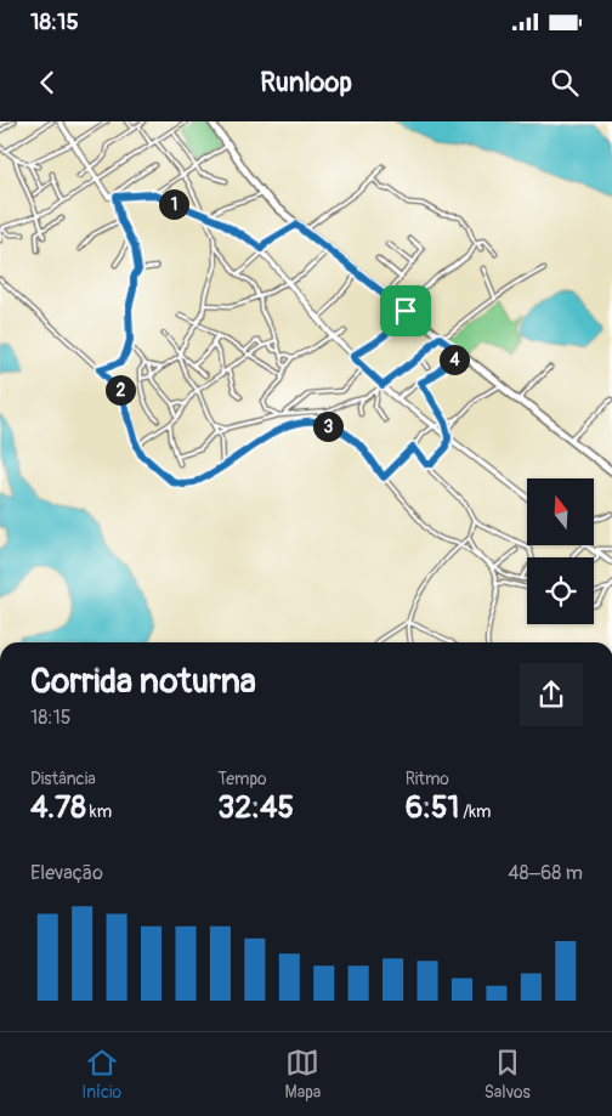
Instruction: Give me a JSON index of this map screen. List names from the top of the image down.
{
  "north": "top",
  "page": {
    "status": "18:15",
    "header": "Runloop",
    "pins": [
      "1",
      "4",
      "2",
      "3"
    ],
    "heading": ["Corrida noturna", "18:15"],
    "stats": [
      ["Distância", "4.78 km"],
      ["Tempo", "32:45"],
      ["Ritmo", "6:51 /km"]
    ],
    "chart": ["Elevação", "48–68 m"],
    "tabs": ["Início", "Mapa", "Salvos"]
  }
}
